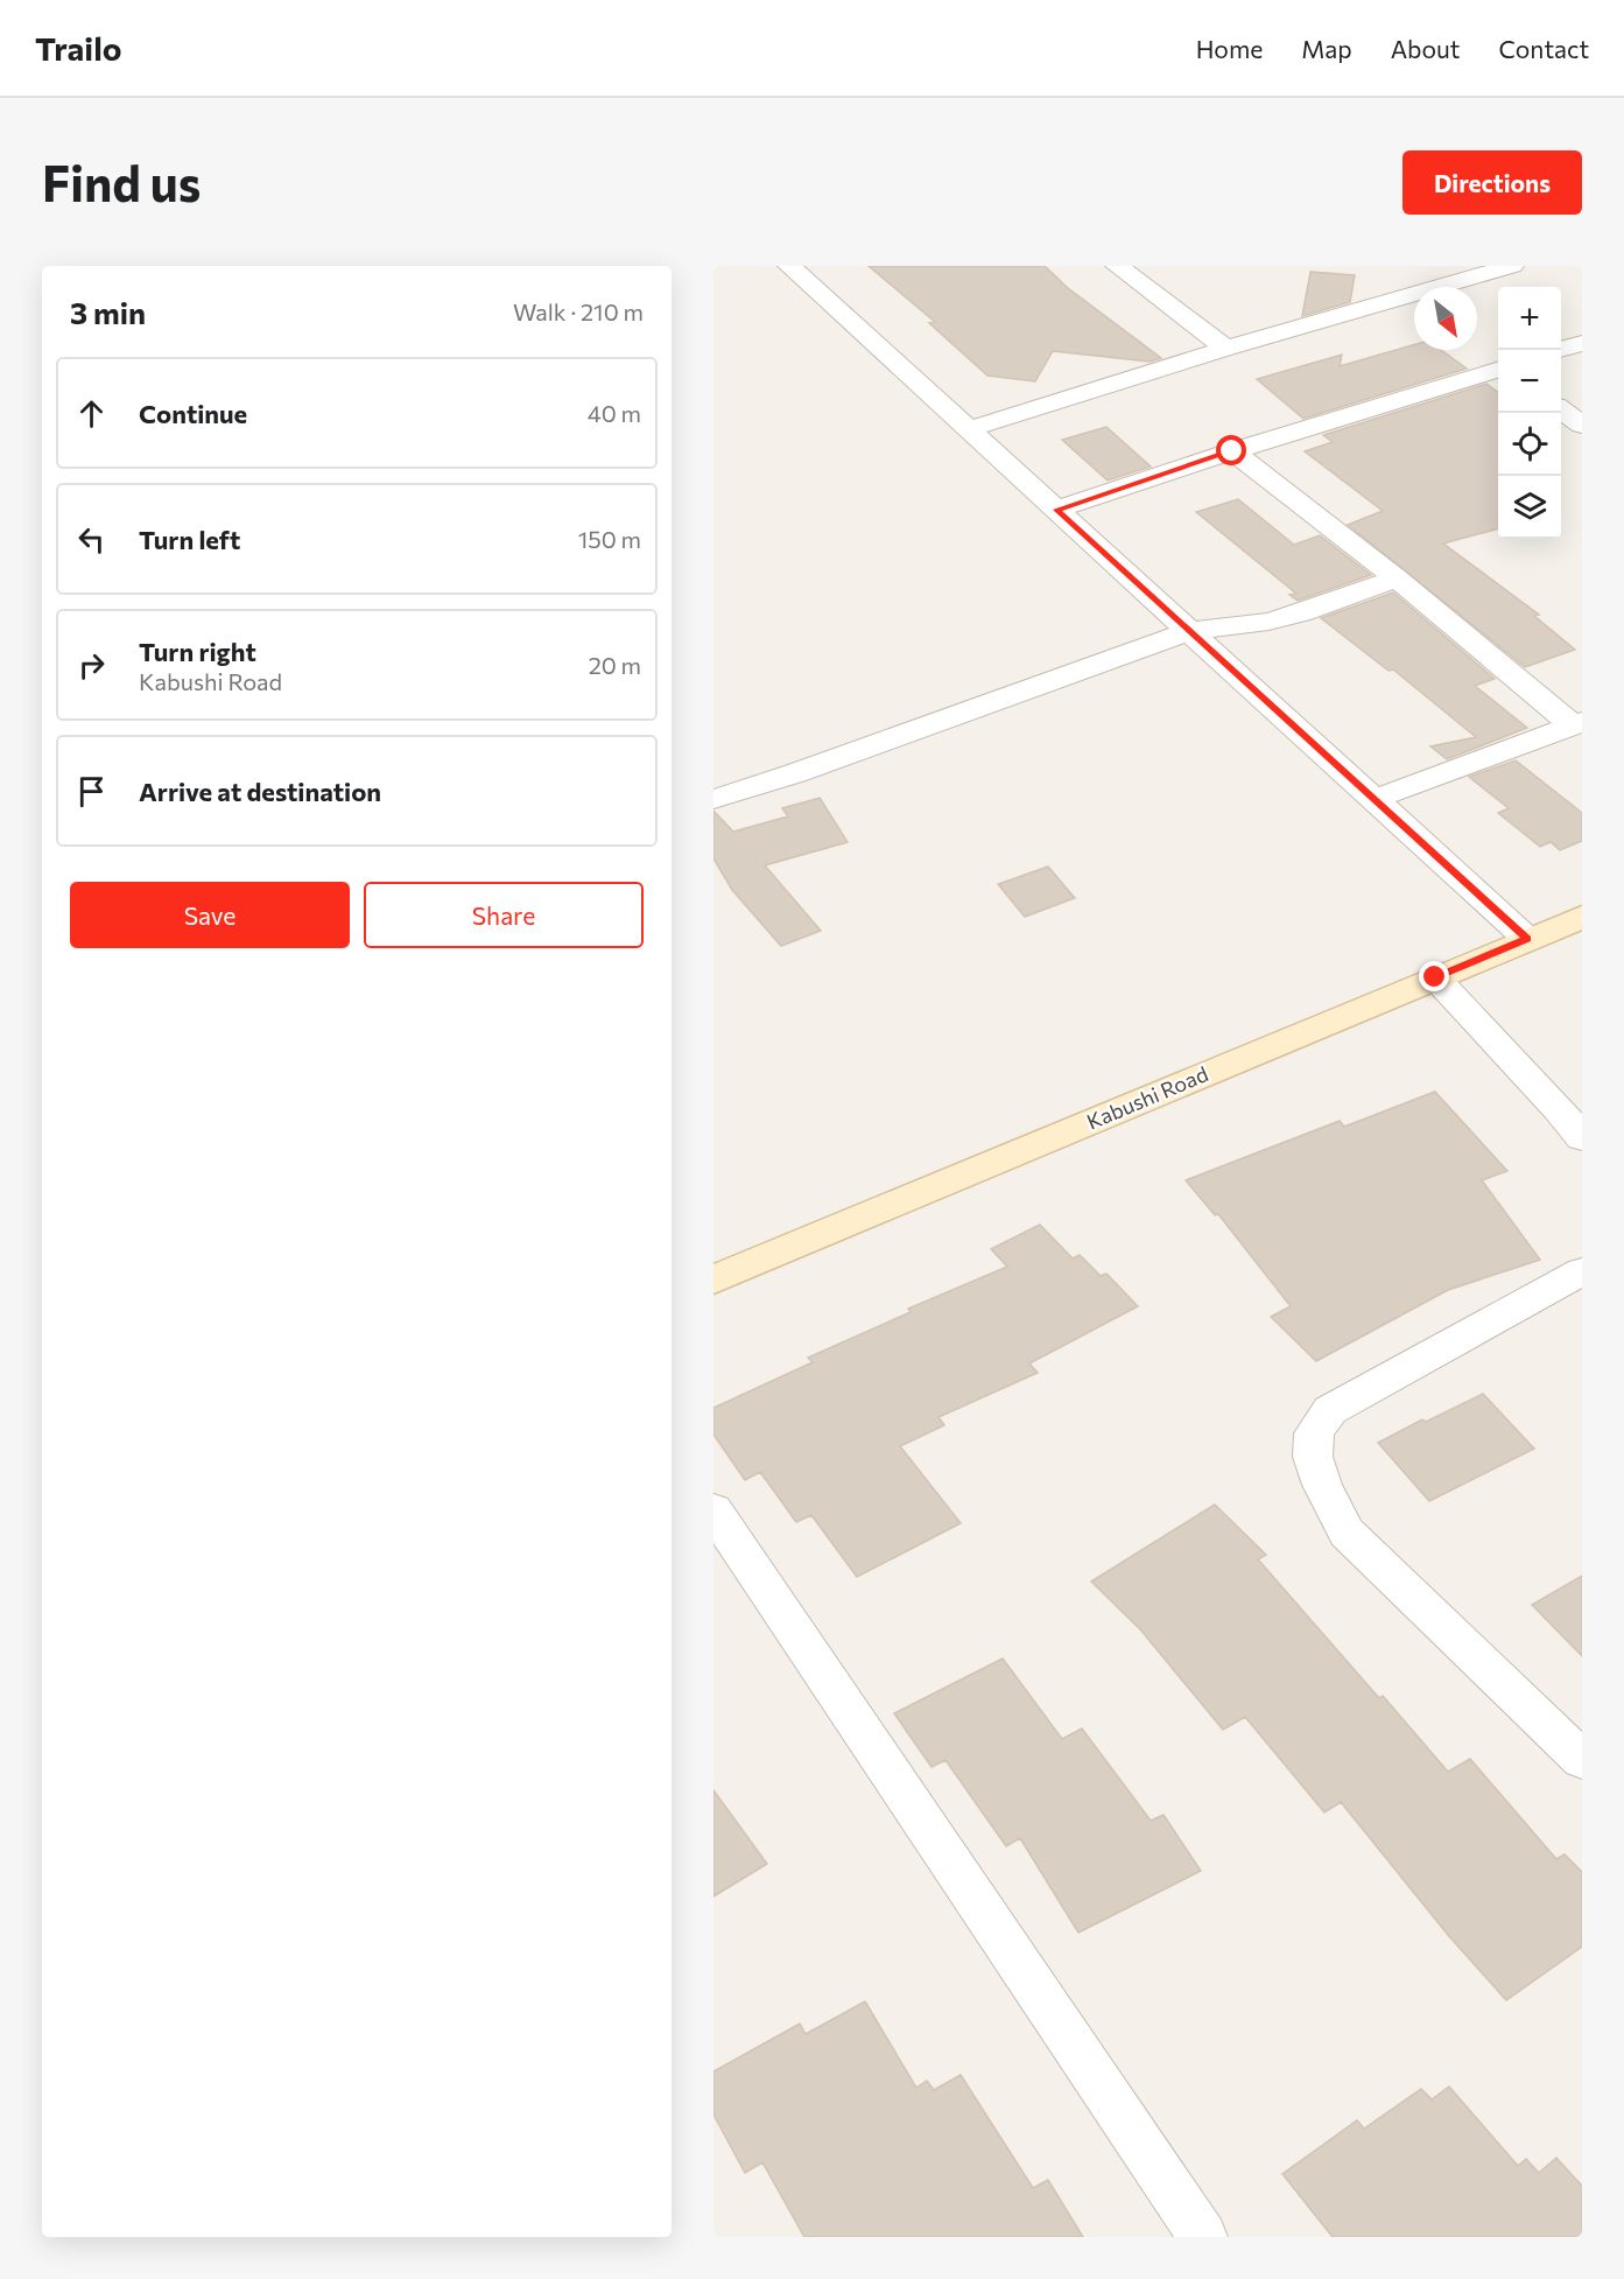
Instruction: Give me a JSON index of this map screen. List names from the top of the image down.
{
  "streets": {
    "main road": ["Kabushi Road"]
  },
  "north": "bottom right",
  "page": {
    "header": "Trailo",
    "nav": [
      "Home",
      "Map",
      "About",
      "Contact"
    ],
    "buttons": [
      "Directions",
      ["Save", "Share"]
    ],
    "title": "Find us",
    "heading": ["3 min", "Walk · 210 m"],
    "map_buttons": ["+", "−"],
    "list": [
      ["Continue", "40 m"],
      ["Turn left", "150 m"],
      ["Turn right", "Kabushi Road", "20 m"],
      "Arrive at destination"
    ]
  }
}
